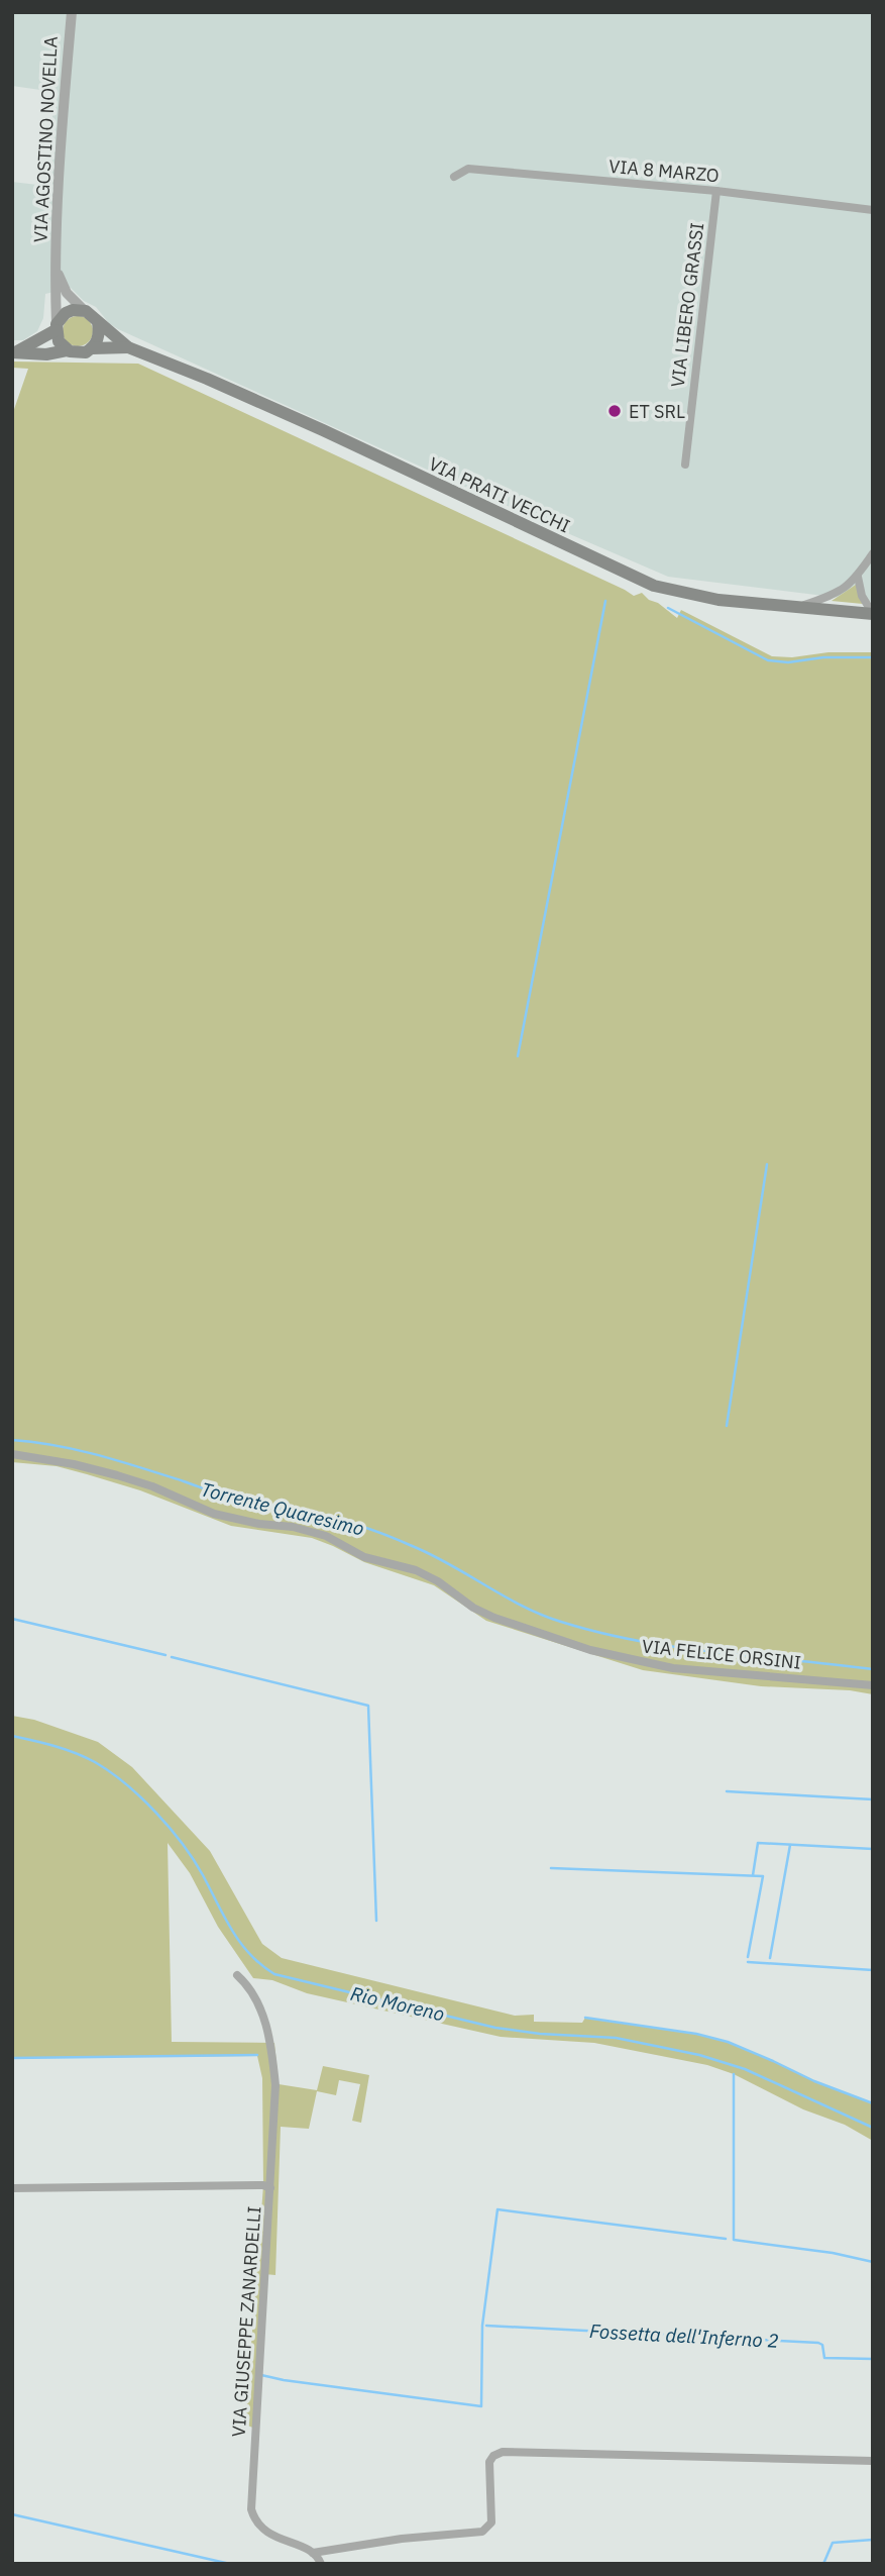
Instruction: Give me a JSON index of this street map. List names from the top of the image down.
{
  "streets": {
    "main road": ["VIA PRATI VECCHI"],
    "street": [
      "VIA AGOSTINO NOVELLA",
      "VIA 8 MARZO",
      "VIA LIBERO GRASSI",
      "VIA FELICE ORSINI",
      "VIA GIUSEPPE ZANARDELLI"
    ]
  },
  "crossings": [
    ["VIA AGOSTINO NOVELLA", "VIA PRATI VECCHI"],
    ["VIA 8 MARZO", "VIA LIBERO GRASSI"]
  ],
  "water": ["Torrente Quaresimo", "Rio Moreno", "Fossetta dell'Inferno 2"],
  "places": ["ET SRL"]
}
